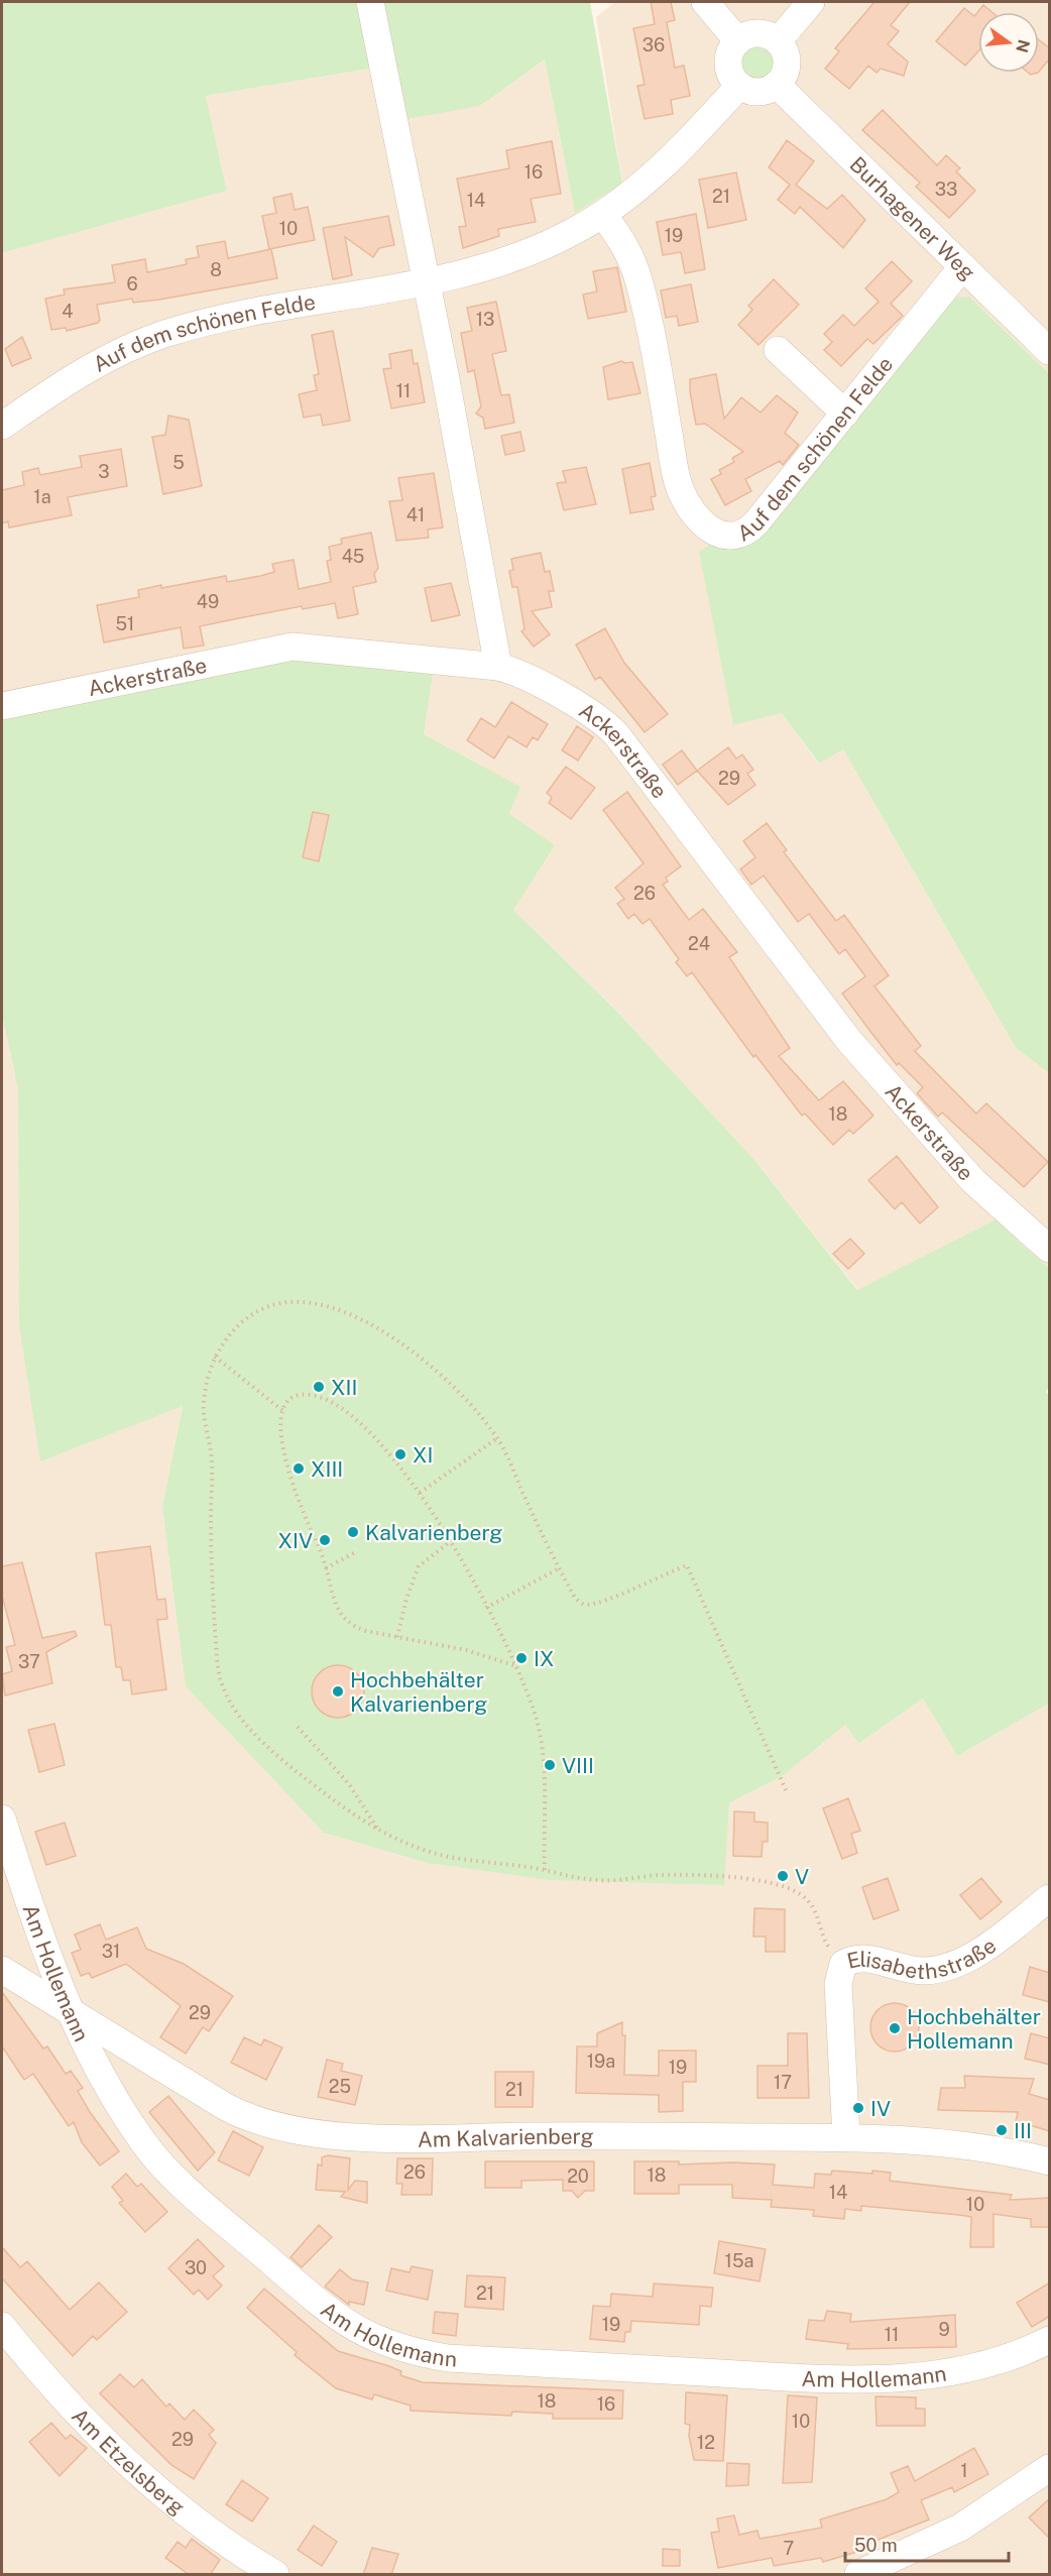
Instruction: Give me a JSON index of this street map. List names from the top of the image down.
{
  "streets": {
    "street": [
      "Burhagener Weg",
      "Auf dem schönen Felde",
      "Ackerstraße",
      "Elisabethstraße",
      "Am Hollemann",
      "Am Kalvarienberg",
      "Am Etzelsberg"
    ]
  },
  "crossings": [
    ["Burhagener Weg", "Auf dem schönen Felde"],
    ["Elisabethstraße", "Am Kalvarienberg"],
    ["Am Hollemann", "Am Kalvarienberg"]
  ],
  "places": [
    "XII",
    "XI",
    "XIII",
    "Kalvarienberg",
    "XIV",
    "IX",
    "Hochbehälter Kalvarienberg",
    "VIII",
    "V",
    "Hochbehälter Hollemann",
    "IV",
    "III"
  ],
  "house_numbers": [
    "36",
    "16",
    "33",
    "21",
    "14",
    "10",
    "19",
    "8",
    "6",
    "4",
    "13",
    "11",
    "5",
    "3",
    "1a",
    "41",
    "45",
    "49",
    "51",
    "29",
    "26",
    "24",
    "18",
    "37",
    "31",
    "29",
    "19a",
    "19",
    "17",
    "25",
    "21",
    "26",
    "18",
    "20",
    "14",
    "10",
    "15a",
    "30",
    "21",
    "19",
    "9",
    "11",
    "18",
    "16",
    "10",
    "29",
    "12",
    "1",
    "7"
  ],
  "scale_bar": "50 m",
  "north": "right"
}
